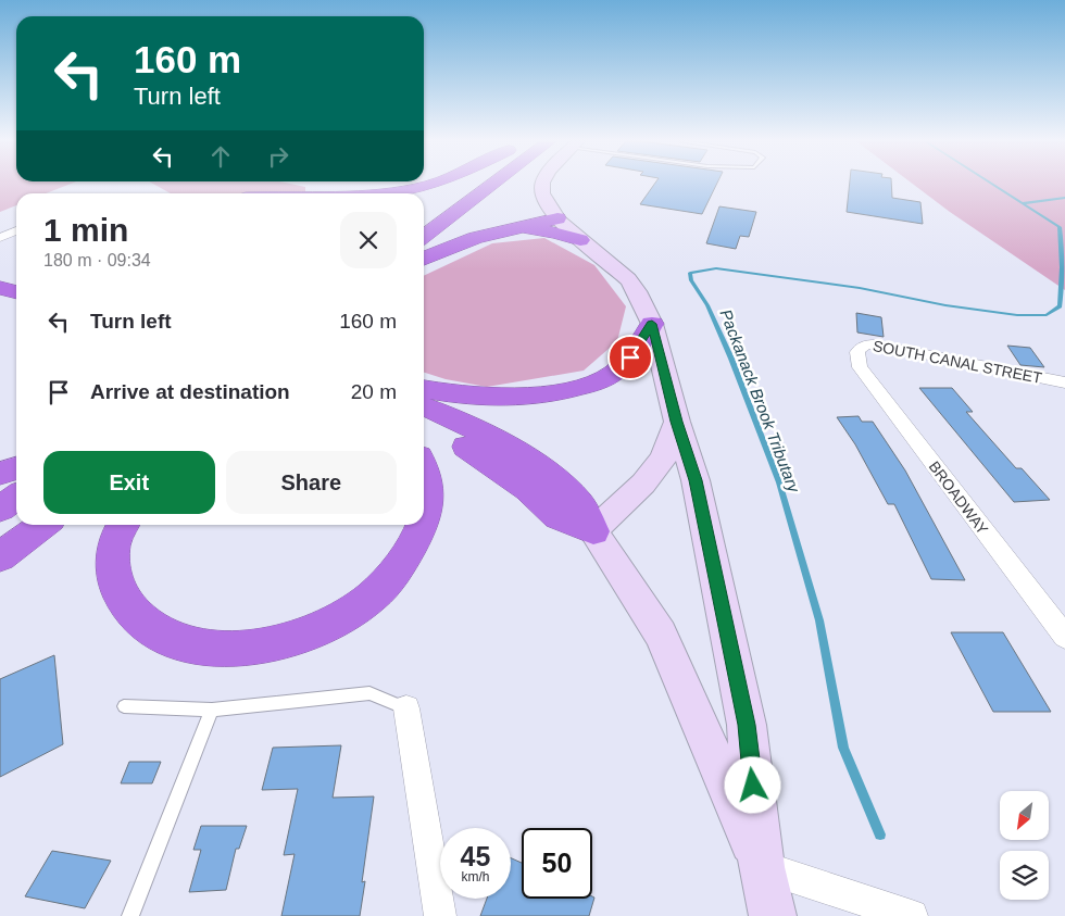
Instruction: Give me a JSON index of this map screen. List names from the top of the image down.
{
  "streets": {
    "street": ["SOUTH CANAL STREET", "BROADWAY"]
  },
  "crossings": [
    ["SOUTH CANAL STREET", "BROADWAY"]
  ],
  "water": ["Packanack Brook Tributary"],
  "north": "bottom left",
  "page": {
    "turn": ["160 m", "Turn left"],
    "heading": ["1 min", "180 m · 09:34"],
    "list": [
      {
        "name": "Turn left",
        "value": "160 m"
      },
      {
        "name": "Arrive at destination",
        "value": "20 m"
      }
    ],
    "buttons": ["Exit", "Share"],
    "speed": "45 km/h",
    "limit": "50"
  }
}
